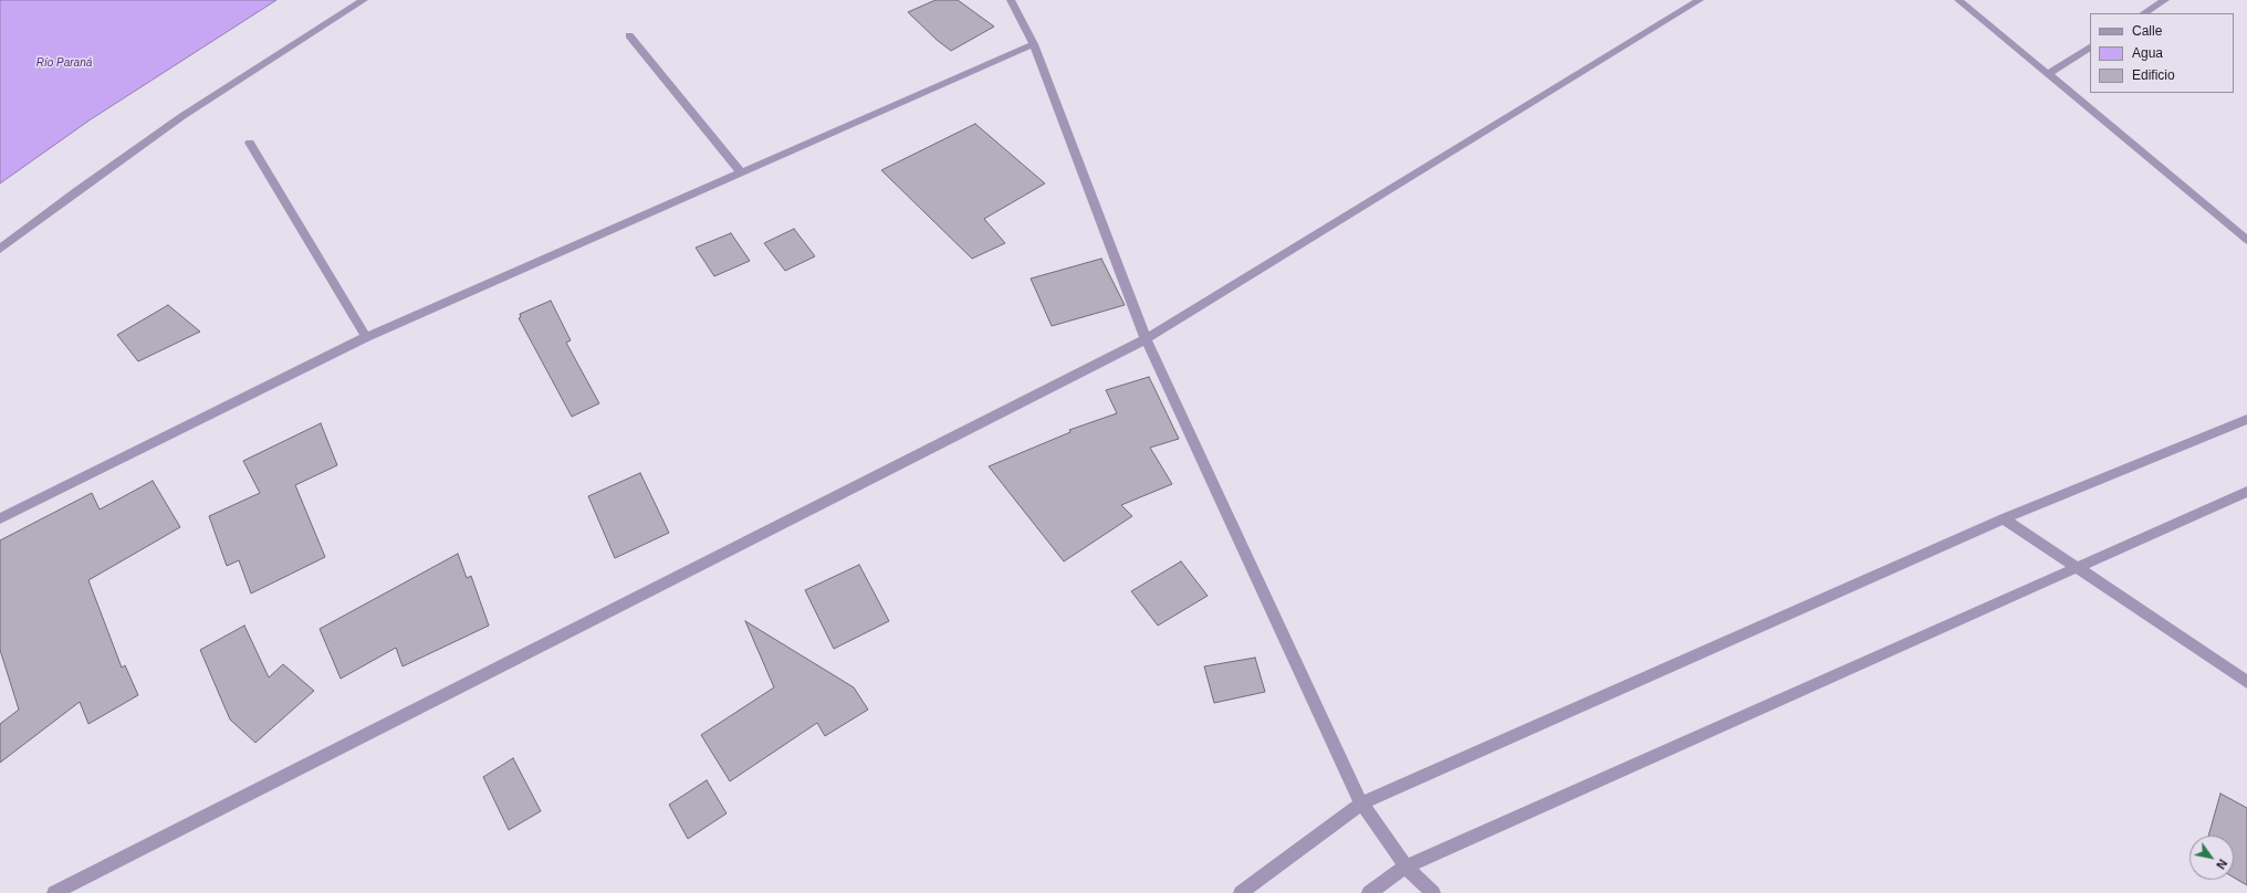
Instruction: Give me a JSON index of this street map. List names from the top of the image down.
{
  "water": ["Río Paraná"],
  "legend": ["Calle", "Agua", "Edificio"],
  "north": "bottom right"
}
